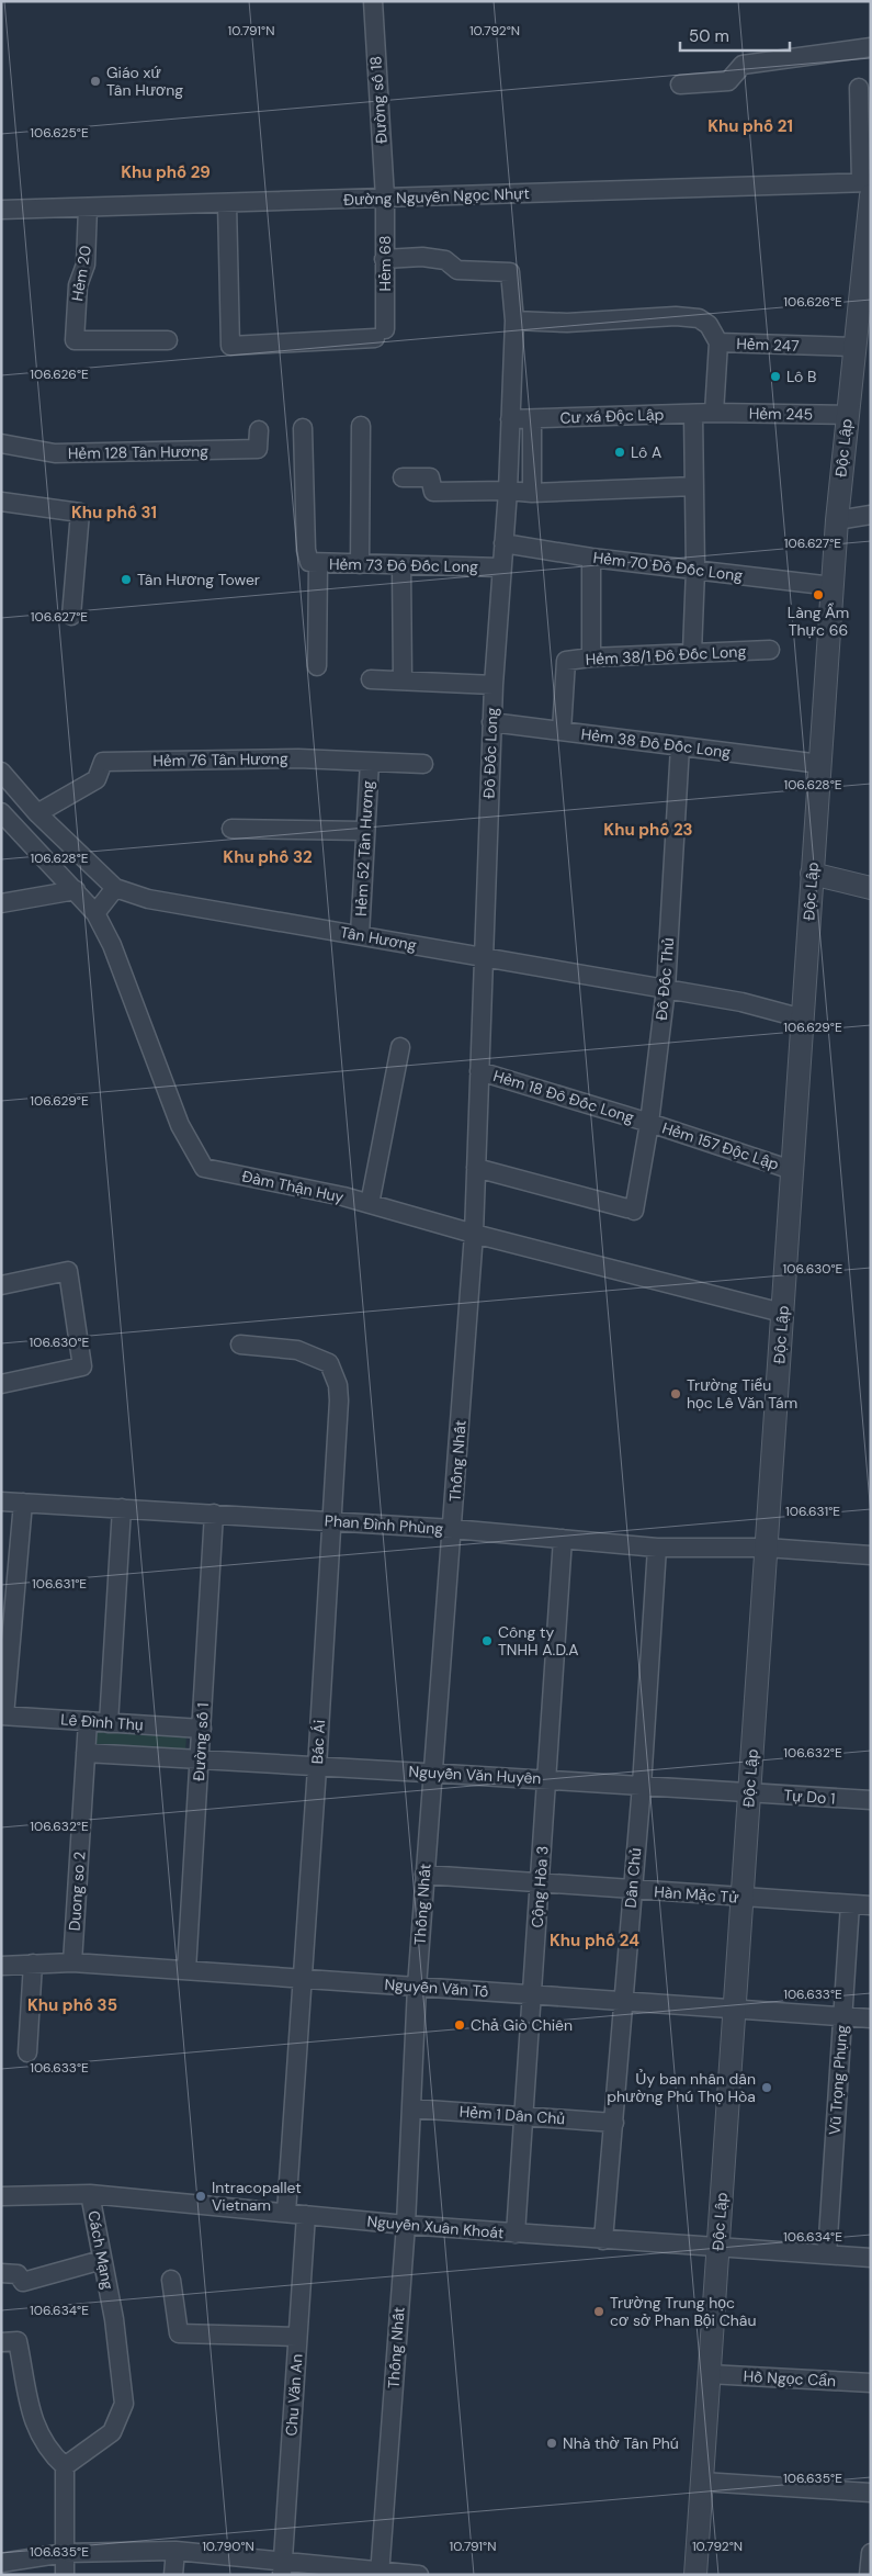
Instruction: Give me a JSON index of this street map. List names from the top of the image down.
{
  "streets": {
    "street": [
      "Đường số 18",
      "Đường Nguyễn Ngọc Nhựt",
      "Hẻm 68",
      "Hẻm 20",
      "Hẻm 247",
      "Hẻm 245",
      "Cư xá Độc Lập",
      "Độc Lập",
      "Hẻm 128 Tân Hương",
      "Hẻm 73 Đô Đốc Long",
      "Hẻm 70 Đô Đốc Long",
      "Hẻm 38/1 Đô Đốc Long",
      "Hẻm 38 Đô Đốc Long",
      "Đô Đốc Long",
      "Hẻm 76 Tân Hương",
      "Hẻm 52 Tân Hương",
      "Tân Hương",
      "Đô Đốc Thủ",
      "Hẻm 18 Đô Đốc Long",
      "Hẻm 157 Độc Lập",
      "Đàm Thận Huy",
      "Thống Nhất",
      "Phan Đình Phùng",
      "Lê Đình Thụ",
      "Đường số 1",
      "Bác Ái",
      "Nguyễn Văn Huyên",
      "Tự Do 1",
      "Dân Chủ",
      "Cộng Hòa 3",
      "Duong so 2",
      "Hàn Mặc Tử",
      "Nguyễn Văn Tố",
      "Vũ Trọng Phụng",
      "Hẻm 1 Dân Chủ",
      "Nguyễn Xuân Khoát",
      "Cách Mạng",
      "Hồ Ngọc Cẩn",
      "Chu Văn An"
    ]
  },
  "crossings": [
    ["Đường số 18", "Đường Nguyễn Ngọc Nhựt"],
    ["Đường số 18", "Hẻm 68"],
    ["Đường Nguyễn Ngọc Nhựt", "Hẻm 68"],
    ["Đường Nguyễn Ngọc Nhựt", "Hẻm 20"],
    ["Đường Nguyễn Ngọc Nhựt", "Độc Lập"],
    ["Hẻm 68", "Đô Đốc Long"],
    ["Hẻm 247", "Hẻm 245"],
    ["Hẻm 247", "Cư xá Độc Lập"],
    ["Hẻm 247", "Độc Lập"],
    ["Hẻm 245", "Cư xá Độc Lập"],
    ["Hẻm 245", "Độc Lập"],
    ["Cư xá Độc Lập", "Đô Đốc Long"],
    ["Độc Lập", "Hẻm 70 Đô Đốc Long"],
    ["Độc Lập", "Hẻm 38 Đô Đốc Long"],
    ["Độc Lập", "Tân Hương"],
    ["Độc Lập", "Hẻm 157 Độc Lập"],
    ["Độc Lập", "Đàm Thận Huy"],
    ["Độc Lập", "Phan Đình Phùng"],
    ["Độc Lập", "Nguyễn Văn Huyên"],
    ["Độc Lập", "Tự Do 1"],
    ["Độc Lập", "Hàn Mặc Tử"],
    ["Độc Lập", "Nguyễn Văn Tố"],
    ["Độc Lập", "Nguyễn Xuân Khoát"],
    ["Độc Lập", "Hồ Ngọc Cẩn"],
    ["Hẻm 73 Đô Đốc Long", "Đô Đốc Long"],
    ["Hẻm 70 Đô Đốc Long", "Đô Đốc Long"],
    ["Hẻm 38/1 Đô Đốc Long", "Hẻm 38 Đô Đốc Long"],
    ["Hẻm 38 Đô Đốc Long", "Đô Đốc Long"],
    ["Hẻm 38 Đô Đốc Long", "Đô Đốc Thủ"],
    ["Đô Đốc Long", "Tân Hương"],
    ["Đô Đốc Long", "Đô Đốc Thủ"],
    ["Đô Đốc Long", "Hẻm 18 Đô Đốc Long"],
    ["Đô Đốc Long", "Đàm Thận Huy"],
    ["Đô Đốc Long", "Thống Nhất"],
    ["Hẻm 76 Tân Hương", "Hẻm 52 Tân Hương"],
    ["Hẻm 76 Tân Hương", "Tân Hương"],
    ["Hẻm 52 Tân Hương", "Tân Hương"],
    ["Tân Hương", "Đô Đốc Thủ"],
    ["Đô Đốc Thủ", "Hẻm 18 Đô Đốc Long"],
    ["Đô Đốc Thủ", "Hẻm 157 Độc Lập"],
    ["Hẻm 18 Đô Đốc Long", "Hẻm 157 Độc Lập"],
    ["Đàm Thận Huy", "Thống Nhất"],
    ["Thống Nhất", "Phan Đình Phùng"],
    ["Thống Nhất", "Nguyễn Văn Huyên"],
    ["Thống Nhất", "Hàn Mặc Tử"],
    ["Thống Nhất", "Nguyễn Văn Tố"],
    ["Thống Nhất", "Hẻm 1 Dân Chủ"],
    ["Thống Nhất", "Nguyễn Xuân Khoát"],
    ["Phan Đình Phùng", "Đường số 1"],
    ["Phan Đình Phùng", "Bác Ái"],
    ["Phan Đình Phùng", "Dân Chủ"],
    ["Phan Đình Phùng", "Cộng Hòa 3"],
    ["Lê Đình Thụ", "Đường số 1"],
    ["Lê Đình Thụ", "Duong so 2"],
    ["Đường số 1", "Nguyễn Văn Huyên"],
    ["Đường số 1", "Nguyễn Văn Tố"],
    ["Bác Ái", "Nguyễn Văn Huyên"],
    ["Bác Ái", "Nguyễn Văn Tố"],
    ["Bác Ái", "Nguyễn Xuân Khoát"],
    ["Nguyễn Văn Huyên", "Tự Do 1"],
    ["Nguyễn Văn Huyên", "Dân Chủ"],
    ["Nguyễn Văn Huyên", "Cộng Hòa 3"],
    ["Nguyễn Văn Huyên", "Duong so 2"],
    ["Dân Chủ", "Hàn Mặc Tử"],
    ["Dân Chủ", "Nguyễn Văn Tố"],
    ["Dân Chủ", "Hẻm 1 Dân Chủ"],
    ["Dân Chủ", "Nguyễn Xuân Khoát"],
    ["Cộng Hòa 3", "Hàn Mặc Tử"],
    ["Cộng Hòa 3", "Nguyễn Văn Tố"],
    ["Cộng Hòa 3", "Hẻm 1 Dân Chủ"],
    ["Cộng Hòa 3", "Nguyễn Xuân Khoát"],
    ["Duong so 2", "Nguyễn Văn Tố"],
    ["Hàn Mặc Tử", "Vũ Trọng Phụng"],
    ["Nguyễn Văn Tố", "Vũ Trọng Phụng"],
    ["Vũ Trọng Phụng", "Nguyễn Xuân Khoát"],
    ["Nguyễn Xuân Khoát", "Cách Mạng"],
    ["Nguyễn Xuân Khoát", "Chu Văn An"]
  ],
  "districts": [
    "Khu phố 21",
    "Khu phố 29",
    "Khu phố 31",
    "Khu phố 23",
    "Khu phố 32",
    "Khu phố 24",
    "Khu phố 35"
  ],
  "places": [
    "Giáo xứ Tân Hương",
    "Lô B",
    "Lô A",
    "Tân Hương Tower",
    "Làng Ẩm Thực 66",
    "Trường Tiểu học Lê Văn Tám",
    "Công ty TNHH A.D.A",
    "Chả Giò Chiên",
    "Ủy ban nhân dân phường Phú Thọ Hòa",
    "Intracopallet Vietnam",
    "Trường Trung học cơ sở Phan Bội Châu",
    "Nhà thờ Tân Phú"
  ],
  "scale_bar": "50 m",
  "coordinates": [
    "10.791°N",
    "10.792°N",
    "106.625°E",
    "106.626°E",
    "106.627°E",
    "106.628°E",
    "106.629°E",
    "106.630°E",
    "106.631°E",
    "106.632°E",
    "106.633°E",
    "106.634°E",
    "106.635°E",
    "10.790°N"
  ]
}
